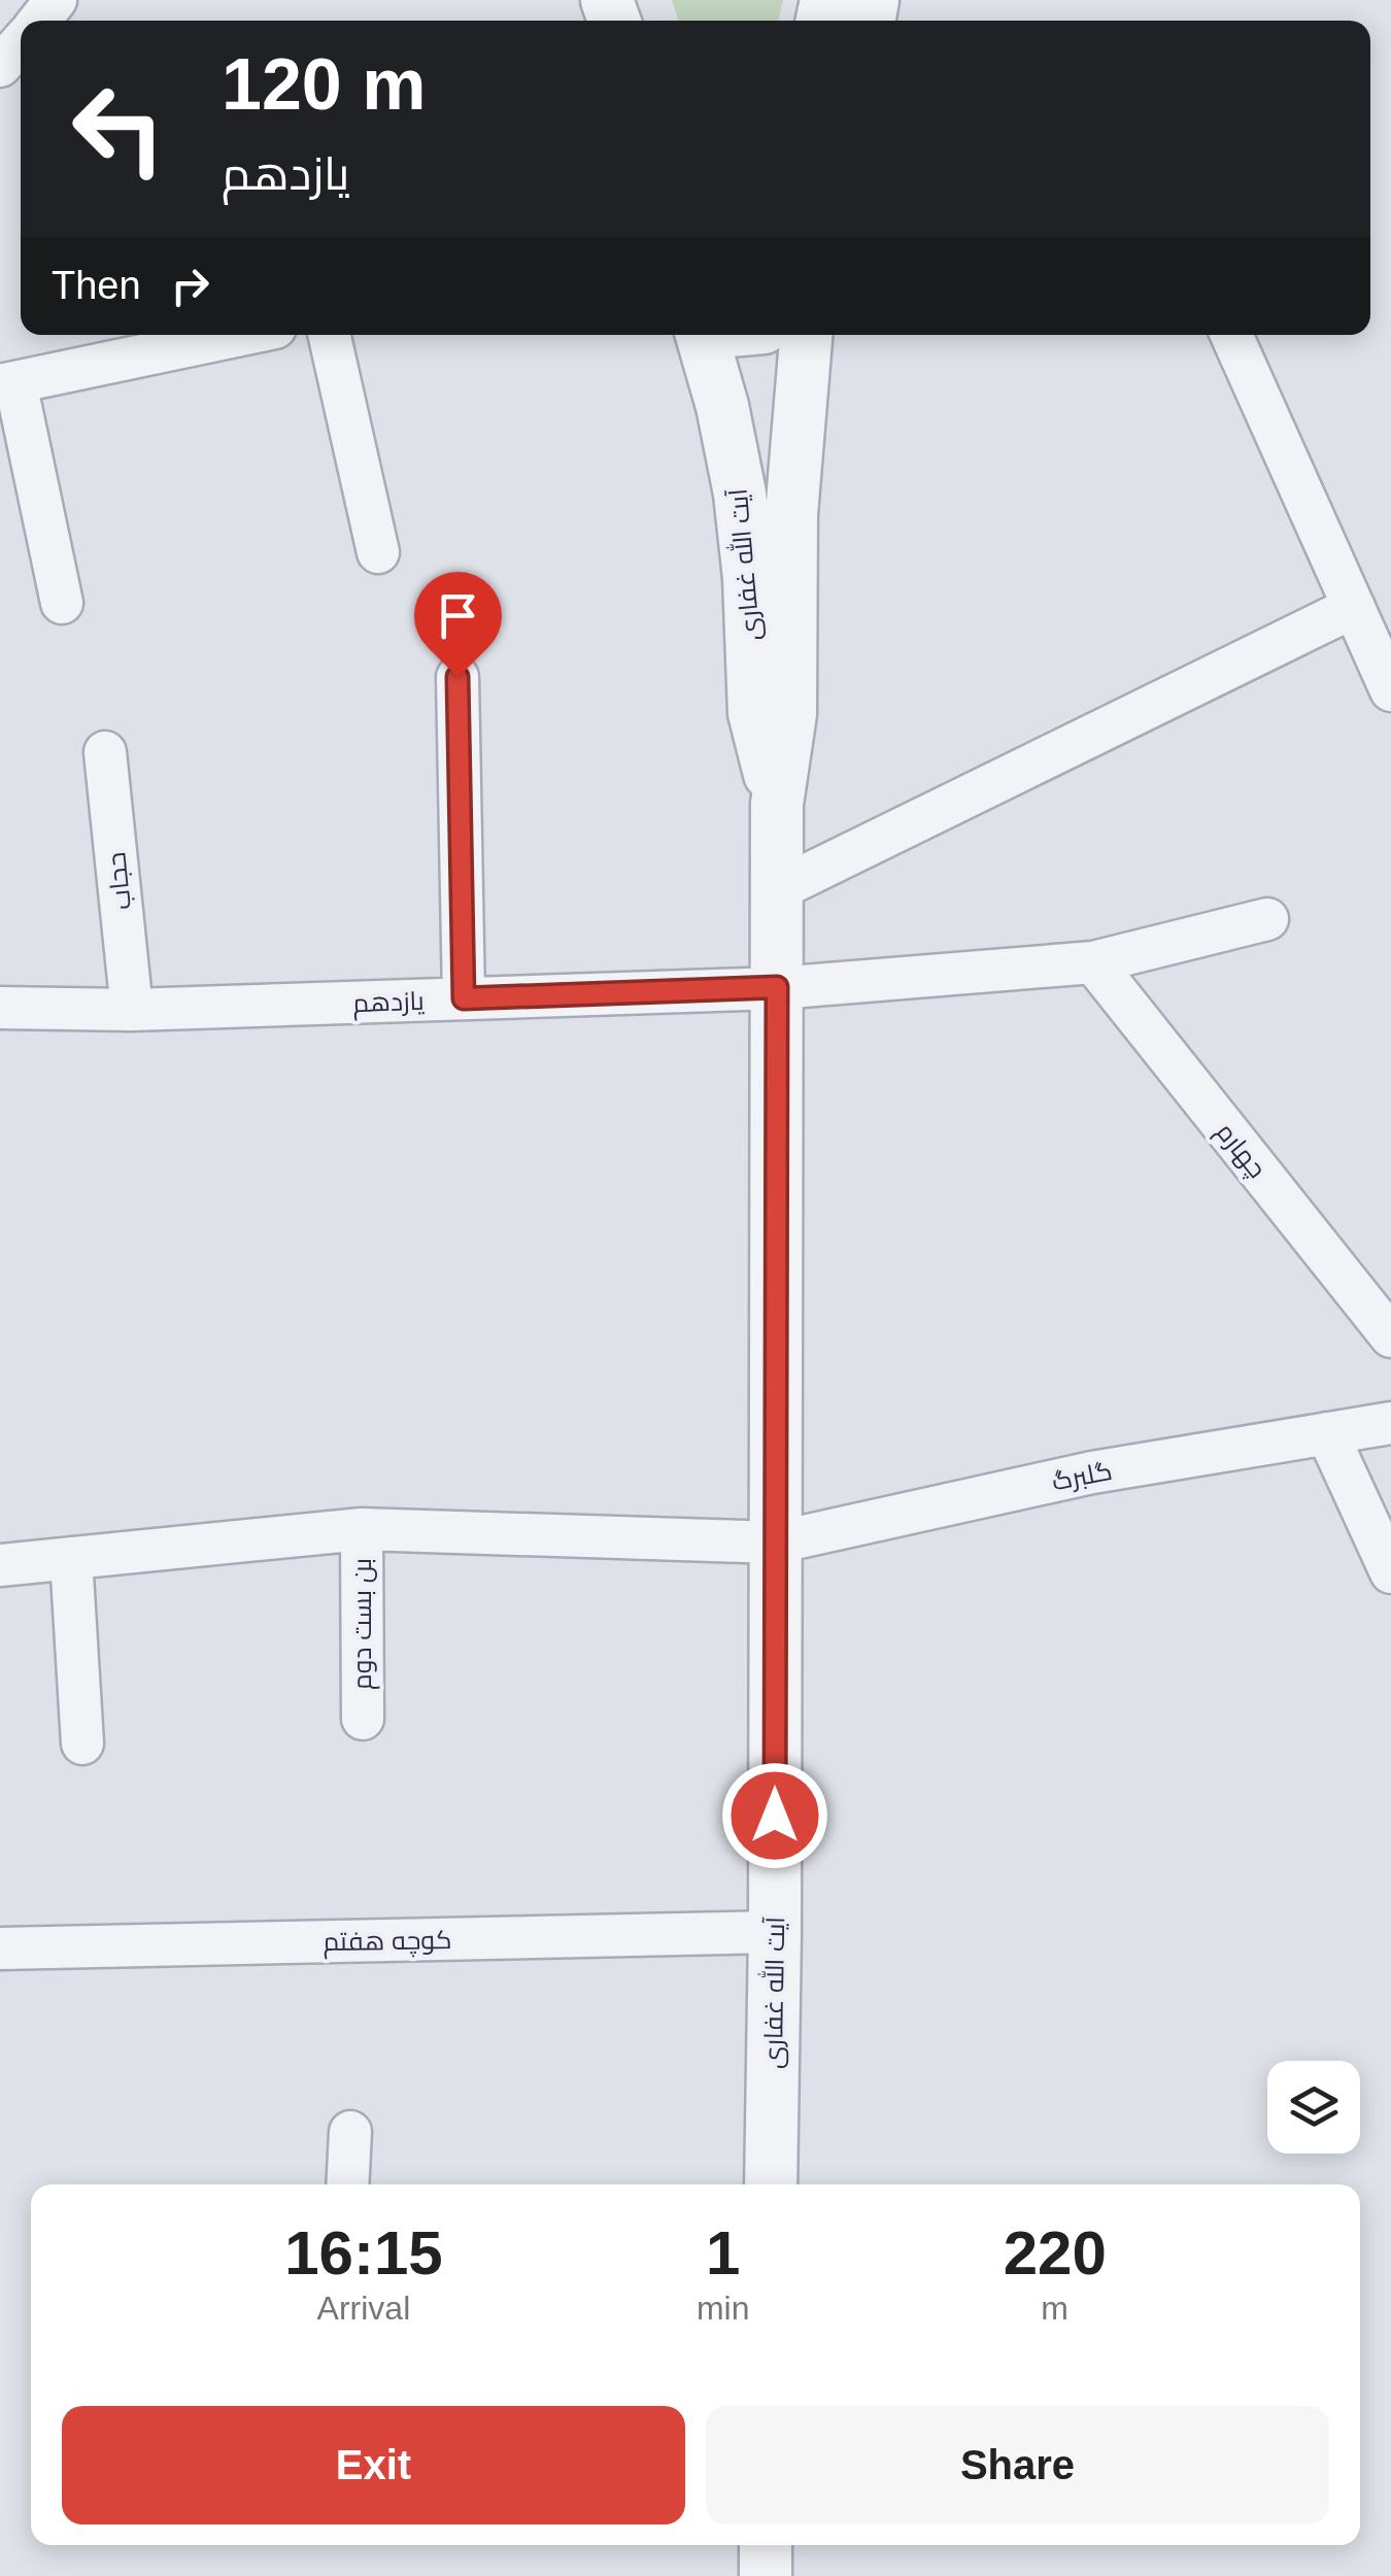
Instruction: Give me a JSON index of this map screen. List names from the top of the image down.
{
  "streets": {
    "street": [
      "آیت الله غفاری",
      "حجاب",
      "یازدهم",
      "چهارم",
      "گلبرگ",
      "بن بست دوم",
      "کوچه هفتم"
    ]
  },
  "crossings": [
    ["آیت الله غفاری", "یازدهم"],
    ["آیت الله غفاری", "گلبرگ"],
    ["آیت الله غفاری", "کوچه هفتم"],
    ["حجاب", "یازدهم"],
    ["یازدهم", "چهارم"],
    ["گلبرگ", "بن بست دوم"]
  ],
  "page": {
    "turn": ["120 m", "یازدهم"],
    "then": "Then",
    "eta": [
      "16:15",
      "Arrival",
      "1",
      "min",
      "220",
      "m"
    ],
    "buttons": ["Exit", "Share"]
  }
}
